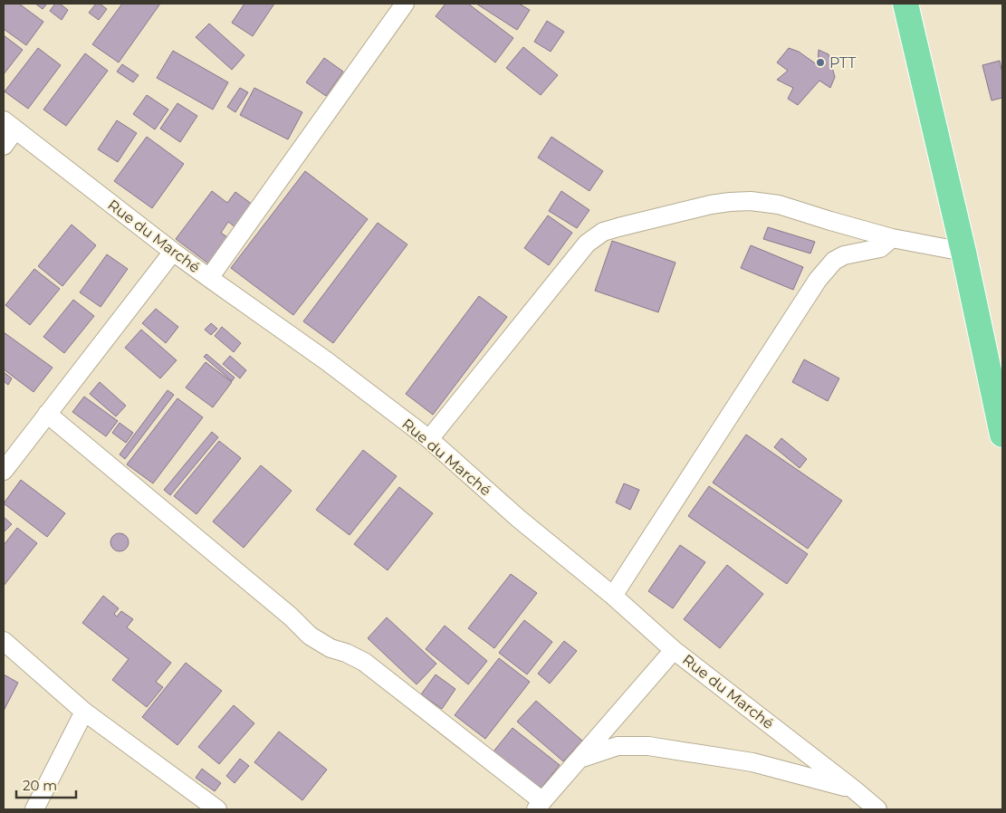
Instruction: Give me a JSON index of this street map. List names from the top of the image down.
{
  "streets": {
    "street": ["Rue du Marché"]
  },
  "places": ["PTT"],
  "scale_bar": "20 m"
}
